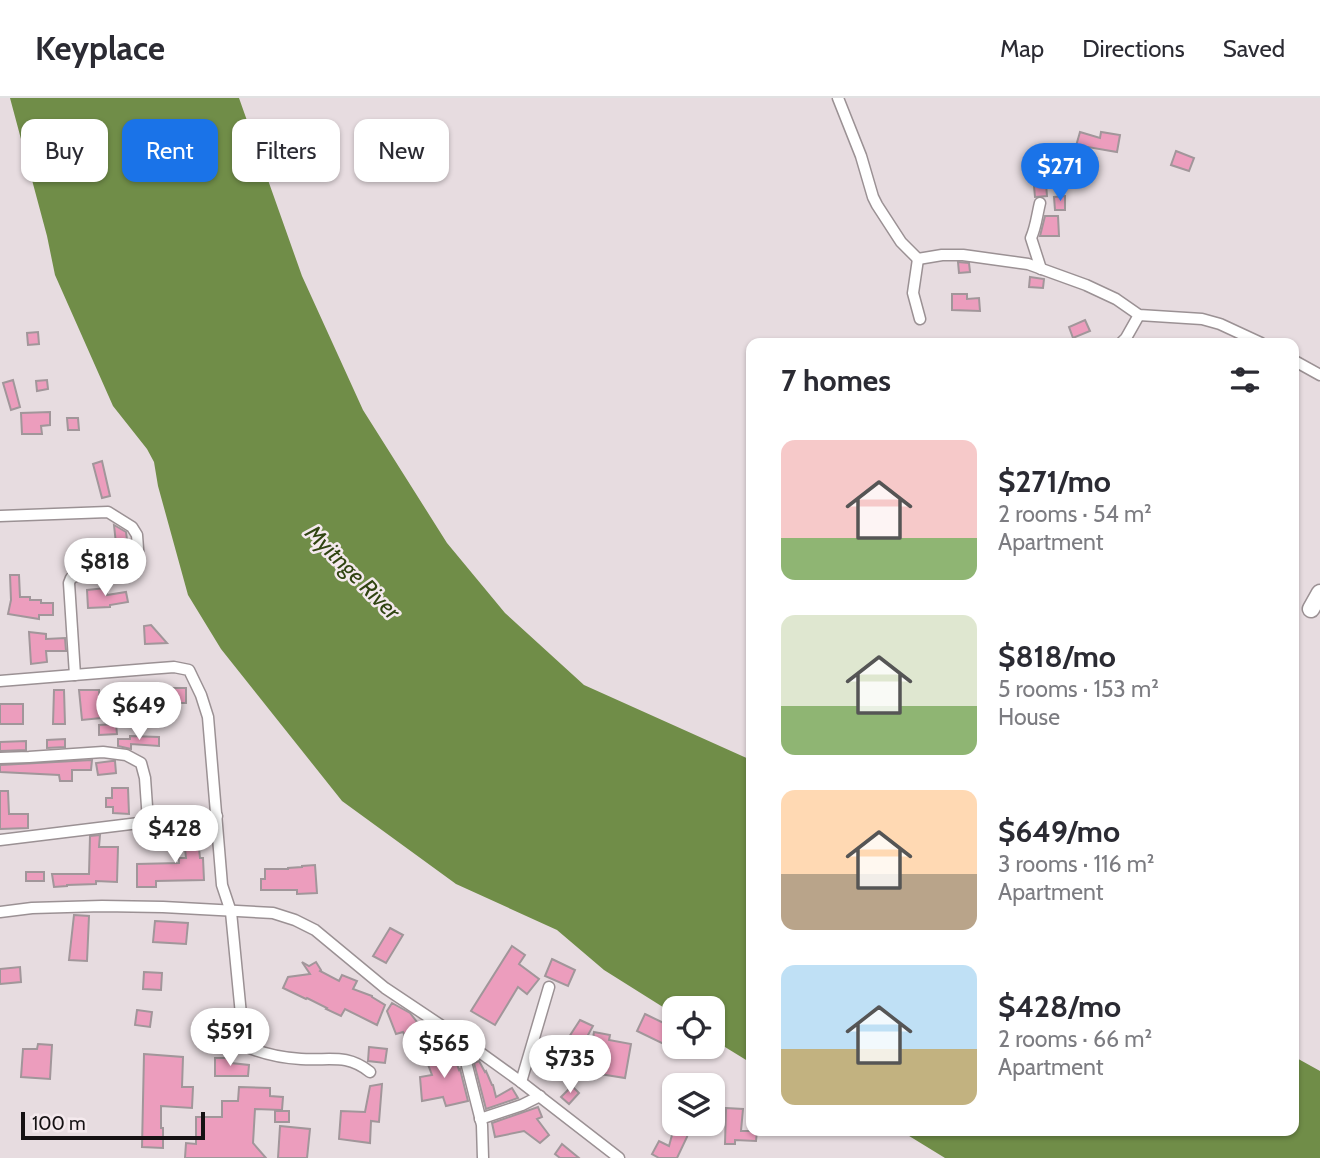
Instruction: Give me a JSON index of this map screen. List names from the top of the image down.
{
  "water": ["Myitnge River"],
  "scale_bar": "100 m",
  "page": {
    "header": "Keyplace",
    "nav": ["Map", "Directions", "Saved"],
    "chip": [
      "Buy",
      "Rent",
      "Filters",
      "New"
    ],
    "price": [
      "$271",
      "$818",
      "$649",
      "$428",
      "$591",
      "$565",
      "$735"
    ],
    "heading": "7 homes",
    "list": [
      {
        "name": "$271/mo",
        "note": "2 rooms · 54 m² · Apartment"
      },
      {
        "name": "$818/mo",
        "note": "5 rooms · 153 m² · House"
      },
      {
        "name": "$649/mo",
        "note": "3 rooms · 116 m² · Apartment"
      },
      {
        "name": "$428/mo",
        "note": "2 rooms · 66 m² · Apartment"
      }
    ],
    "scale": "100 m"
  }
}
